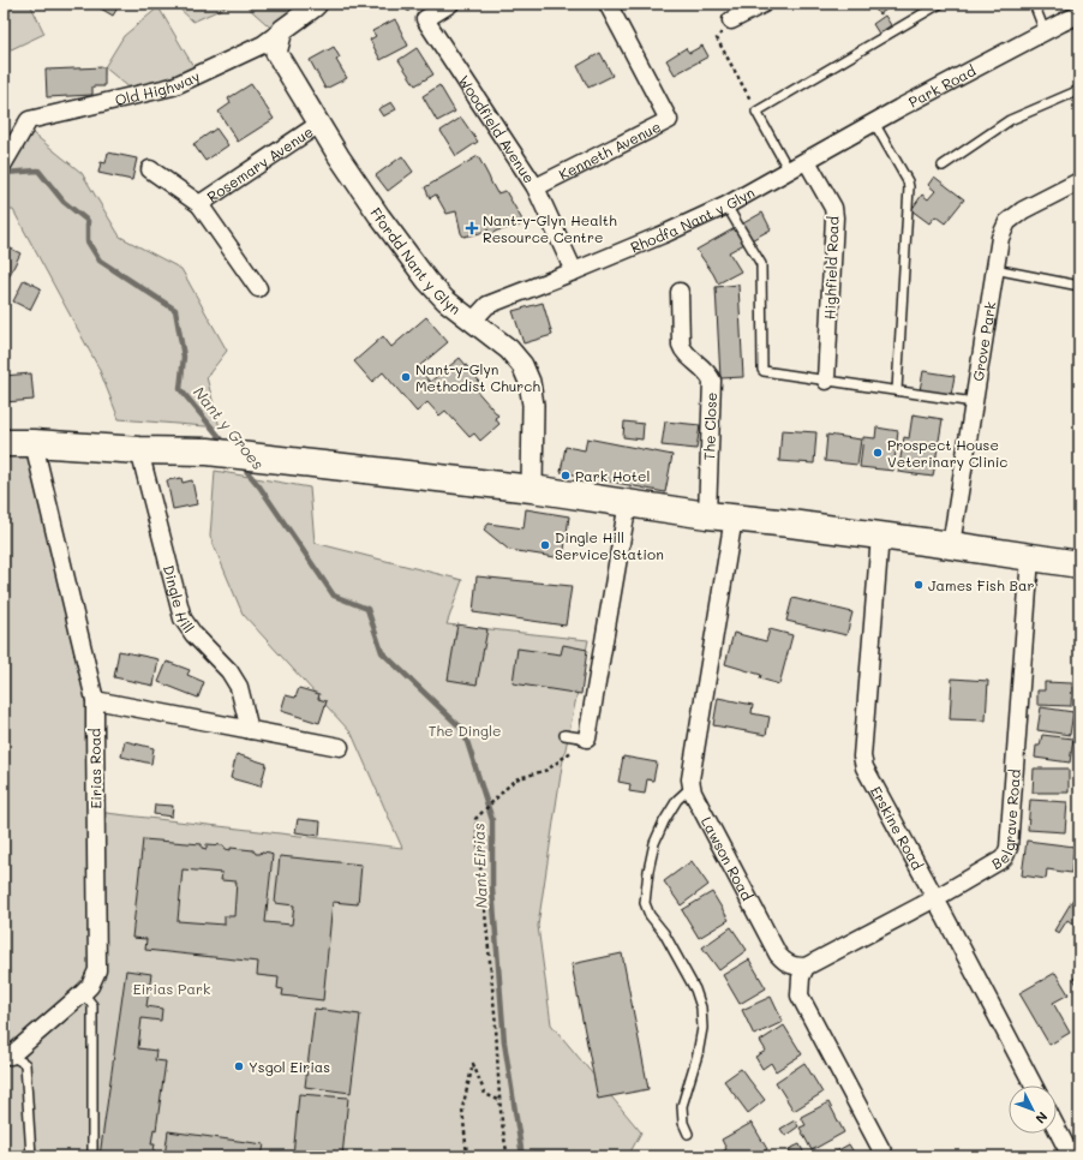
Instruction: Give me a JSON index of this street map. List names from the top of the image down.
{
  "streets": {
    "street": [
      "Old Highway",
      "Park Road",
      "Woodfield Avenue",
      "Kenneth Avenue",
      "Rosemary Avenue",
      "Rhodfa Nant y Glyn",
      "Ffordd Nant y Glyn",
      "Highfield Road",
      "Grove Park",
      "The Close",
      "Dingle Hill",
      "Eirias Road",
      "Belgrave Road",
      "Erskine Road",
      "Lawson Road"
    ]
  },
  "crossings": [
    ["Old Highway", "Ffordd Nant y Glyn"],
    ["Park Road", "Rhodfa Nant y Glyn"],
    ["Park Road", "Highfield Road"],
    ["Woodfield Avenue", "Kenneth Avenue"],
    ["Woodfield Avenue", "Rhodfa Nant y Glyn"],
    ["Rosemary Avenue", "Ffordd Nant y Glyn"],
    ["Rhodfa Nant y Glyn", "Ffordd Nant y Glyn"],
    ["Rhodfa Nant y Glyn", "Highfield Road"],
    ["Belgrave Road", "Erskine Road"],
    ["Belgrave Road", "Lawson Road"]
  ],
  "water": ["Nant y Groes", "Nant Eirias"],
  "parks": ["The Dingle", "Eirias Park"],
  "places": {
    "health": ["Nant-y-Glyn Health Resource Centre"],
    "other": [
      "Nant-y-Glyn Methodist Church",
      "Prospect House Veterinary Clinic",
      "Park Hotel",
      "Dingle Hill Service Station",
      "James Fish Bar",
      "Ysgol Eirias"
    ]
  },
  "north": "bottom right"
}
